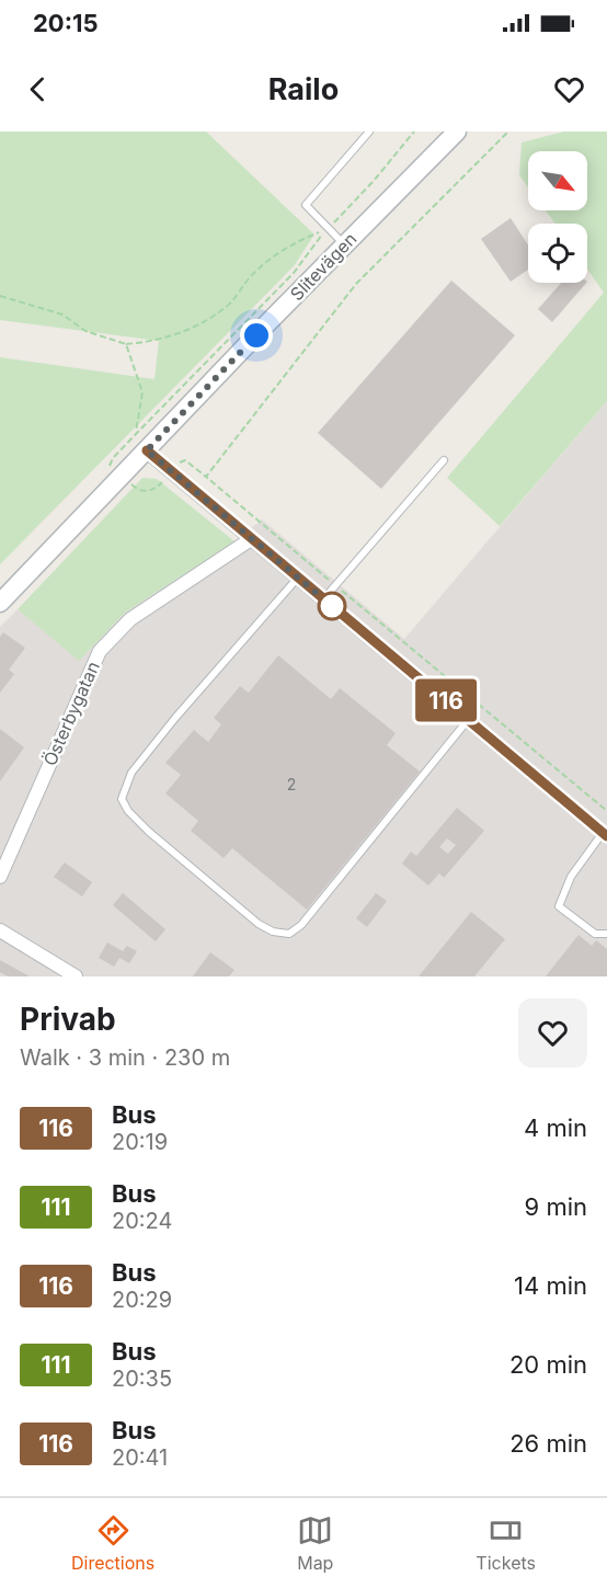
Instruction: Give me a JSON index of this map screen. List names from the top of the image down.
{
  "streets": {
    "main road": ["Slitevägen"],
    "street": ["Österbygatan"]
  },
  "lines": ["bus line 116"],
  "house_numbers": ["2"],
  "north": "bottom right",
  "page": {
    "status": "20:15",
    "header": "Railo",
    "on_map": "116",
    "heading": ["Privab", "Walk · 3 min · 230 m"],
    "list": [
      {
        "mark": "116",
        "name": "Bus",
        "note": "20:19",
        "value": "4 min"
      },
      {
        "mark": "111",
        "name": "Bus",
        "note": "20:24",
        "value": "9 min"
      },
      {
        "mark": "116",
        "name": "Bus",
        "note": "20:29",
        "value": "14 min"
      },
      {
        "mark": "111",
        "name": "Bus",
        "note": "20:35",
        "value": "20 min"
      },
      {
        "mark": "116",
        "name": "Bus",
        "note": "20:41",
        "value": "26 min"
      }
    ],
    "tabs": ["Directions", "Map", "Tickets"]
  }
}
